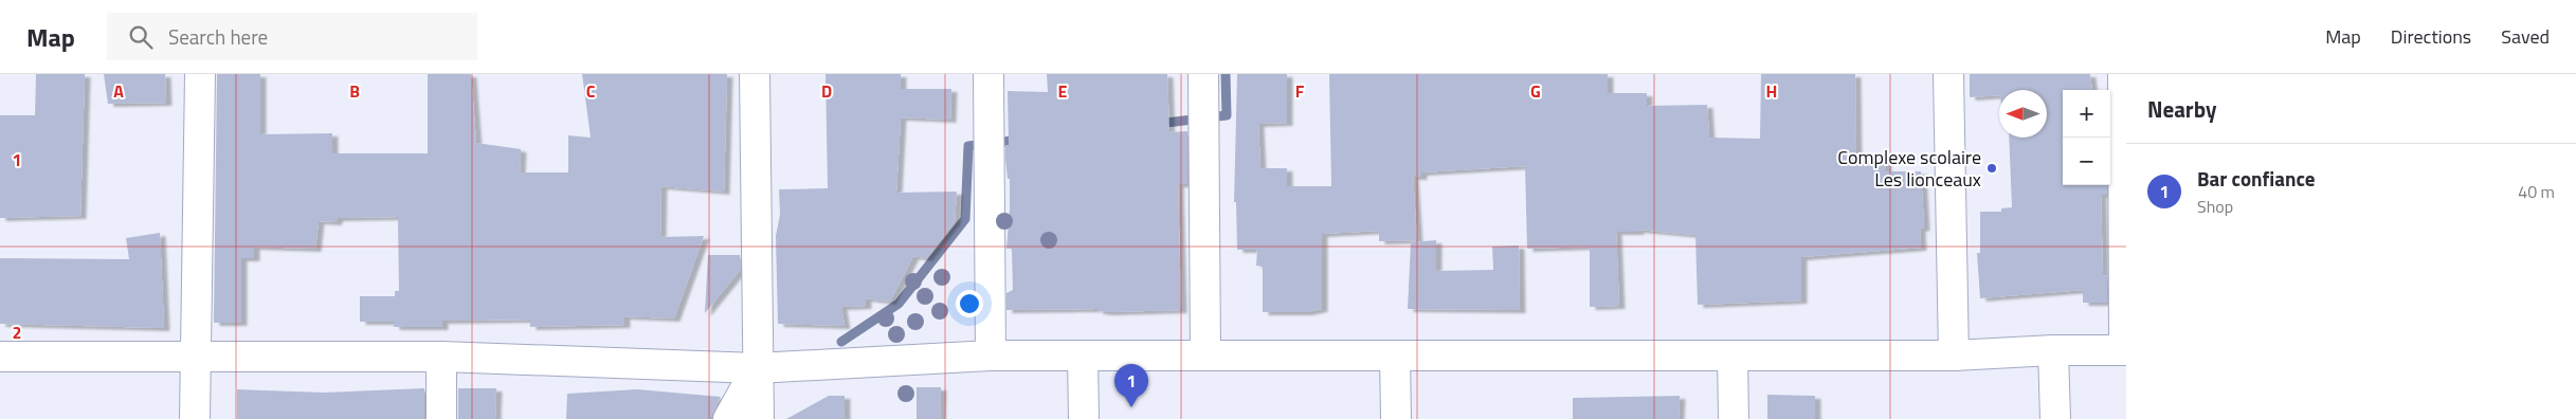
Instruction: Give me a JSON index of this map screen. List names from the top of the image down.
{
  "places": ["Complexe scolaire Les lionceaux"],
  "north": "left",
  "page": {
    "header": "Map",
    "search": "Search here",
    "nav": ["Map", "Directions", "Saved"],
    "heading": "Nearby",
    "map_buttons": ["+", "−"],
    "list": [
      {
        "mark": "1",
        "name": "Bar confiance",
        "note": "Shop",
        "value": "40 m"
      }
    ],
    "pins": "1"
  },
  "grid": {
    "columns": [
      "A",
      "B",
      "C",
      "D",
      "E",
      "F",
      "G",
      "H"
    ],
    "rows": ["1", "2"]
  }
}
